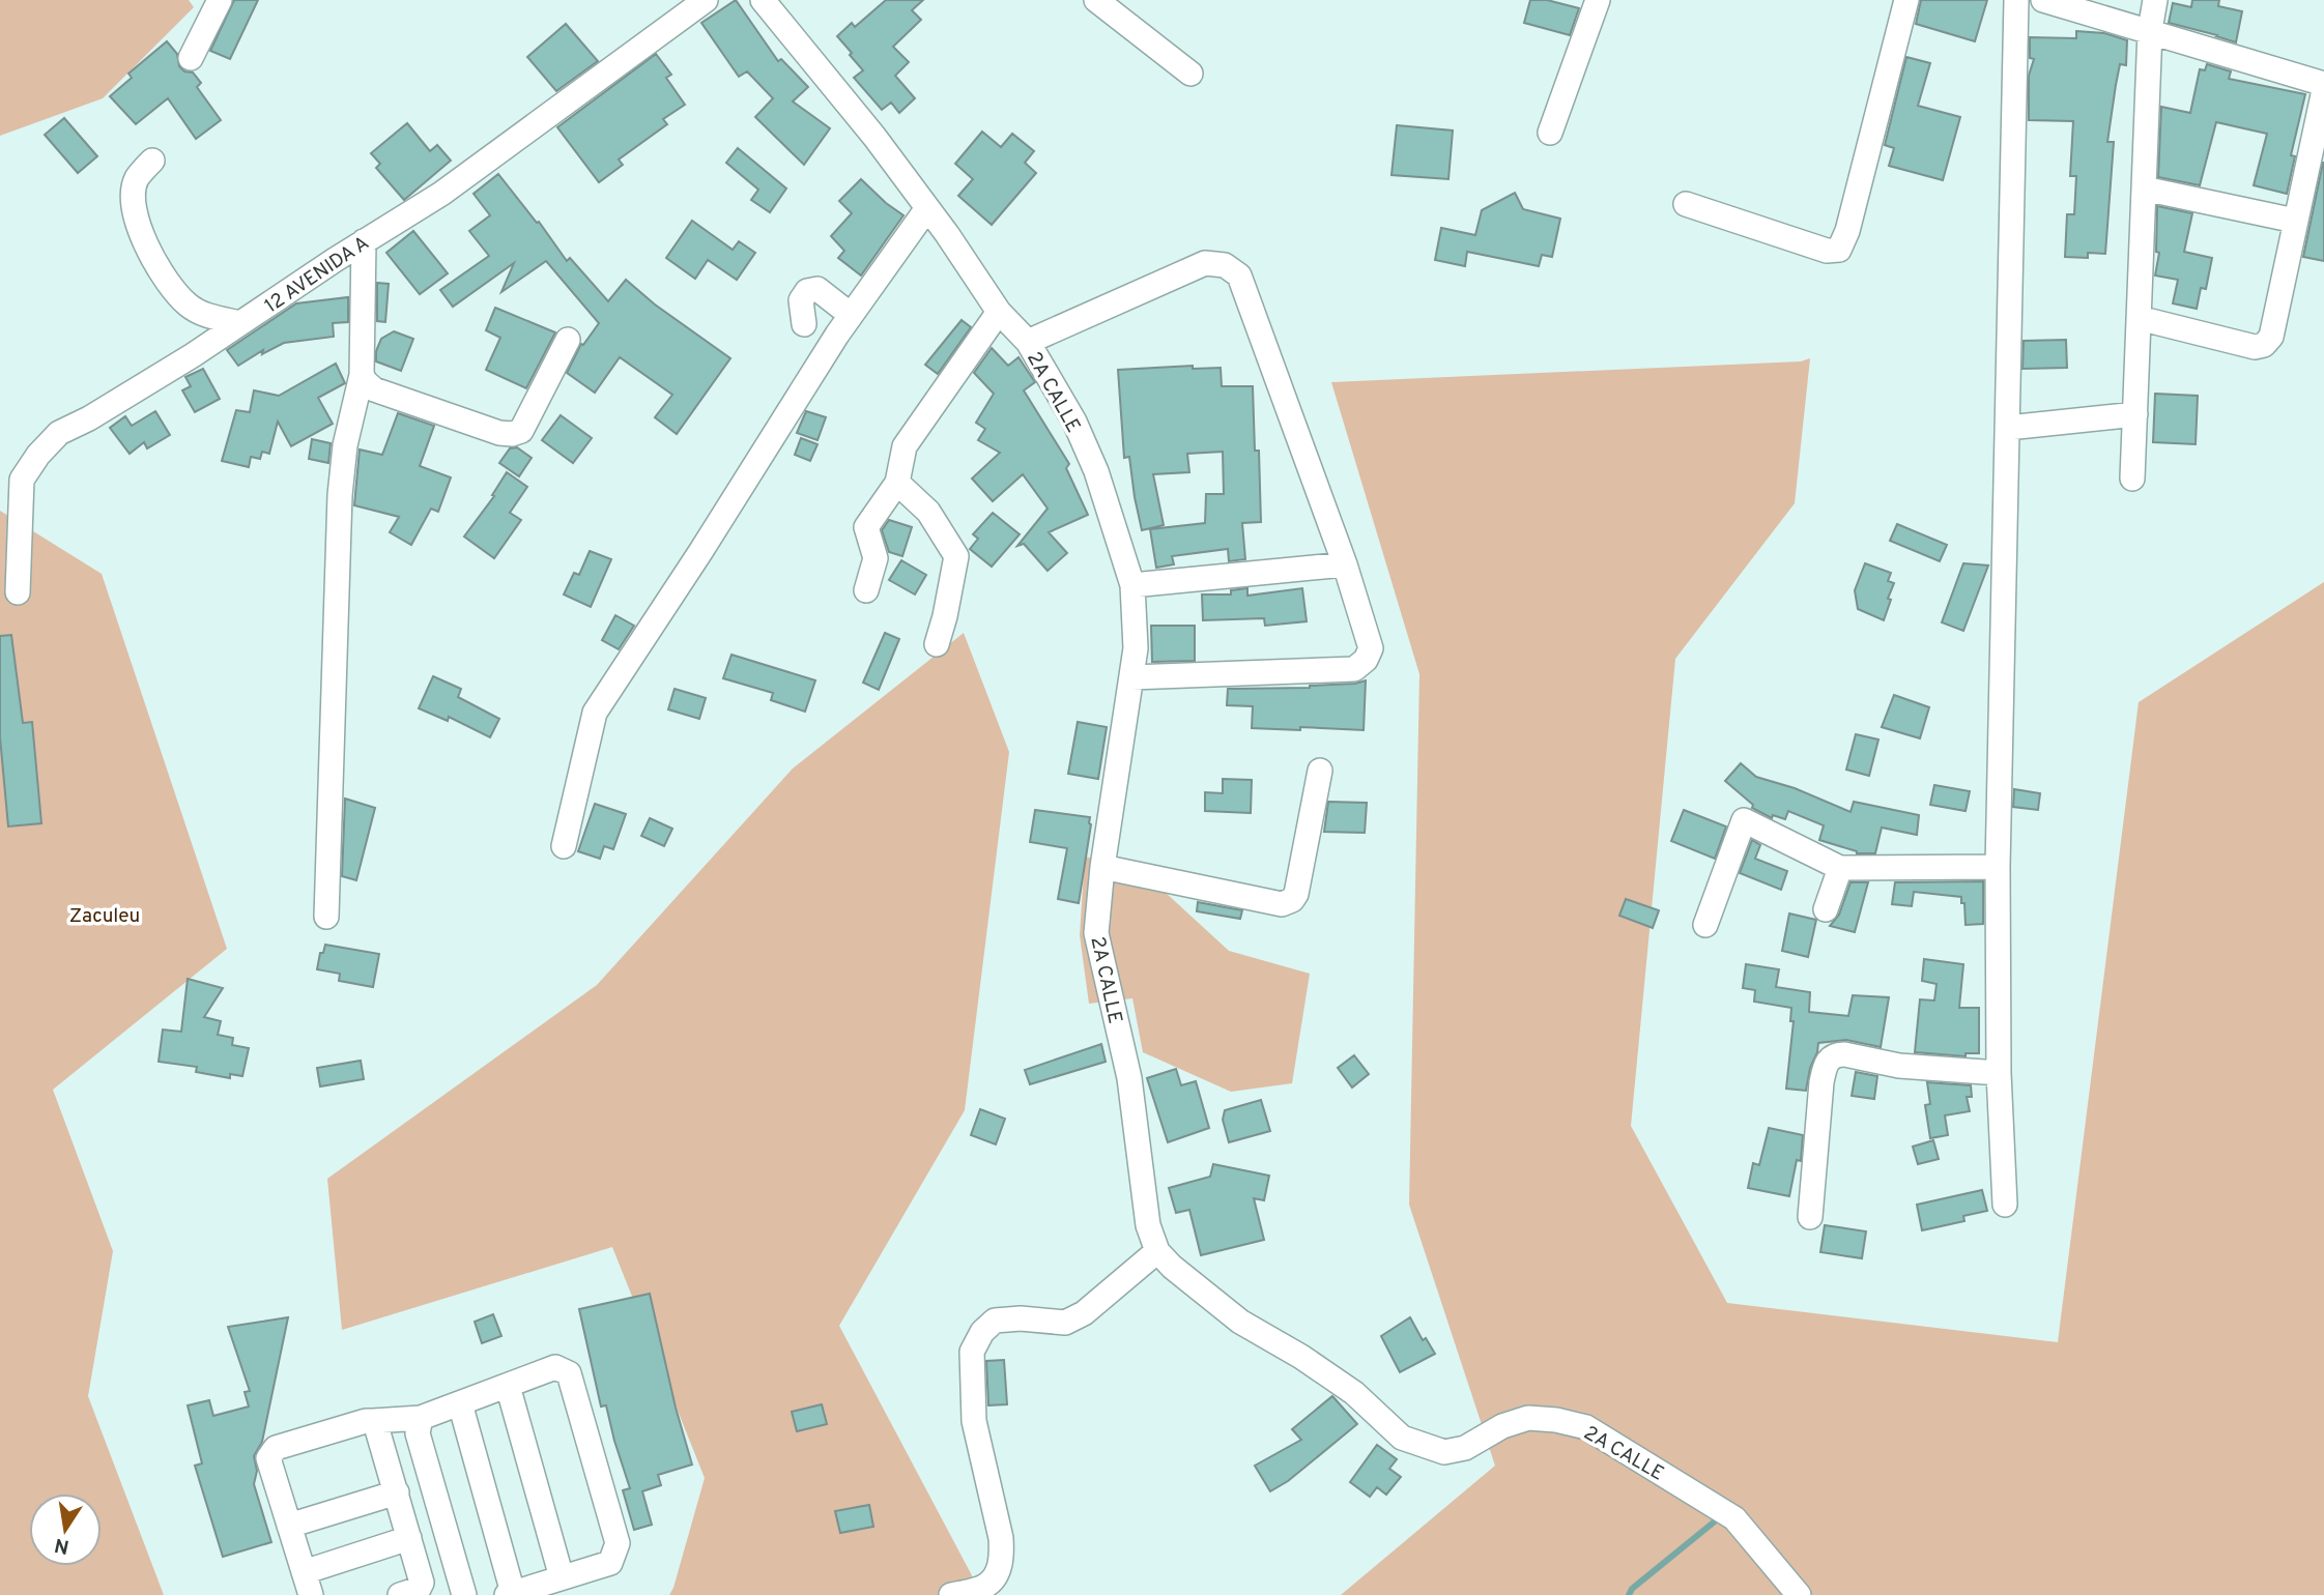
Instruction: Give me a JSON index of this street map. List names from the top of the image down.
{
  "streets": {
    "street": ["12 AVENIDA A", "2A CALLE"]
  },
  "parks": ["Zaculeu"],
  "north": "bottom"
}
